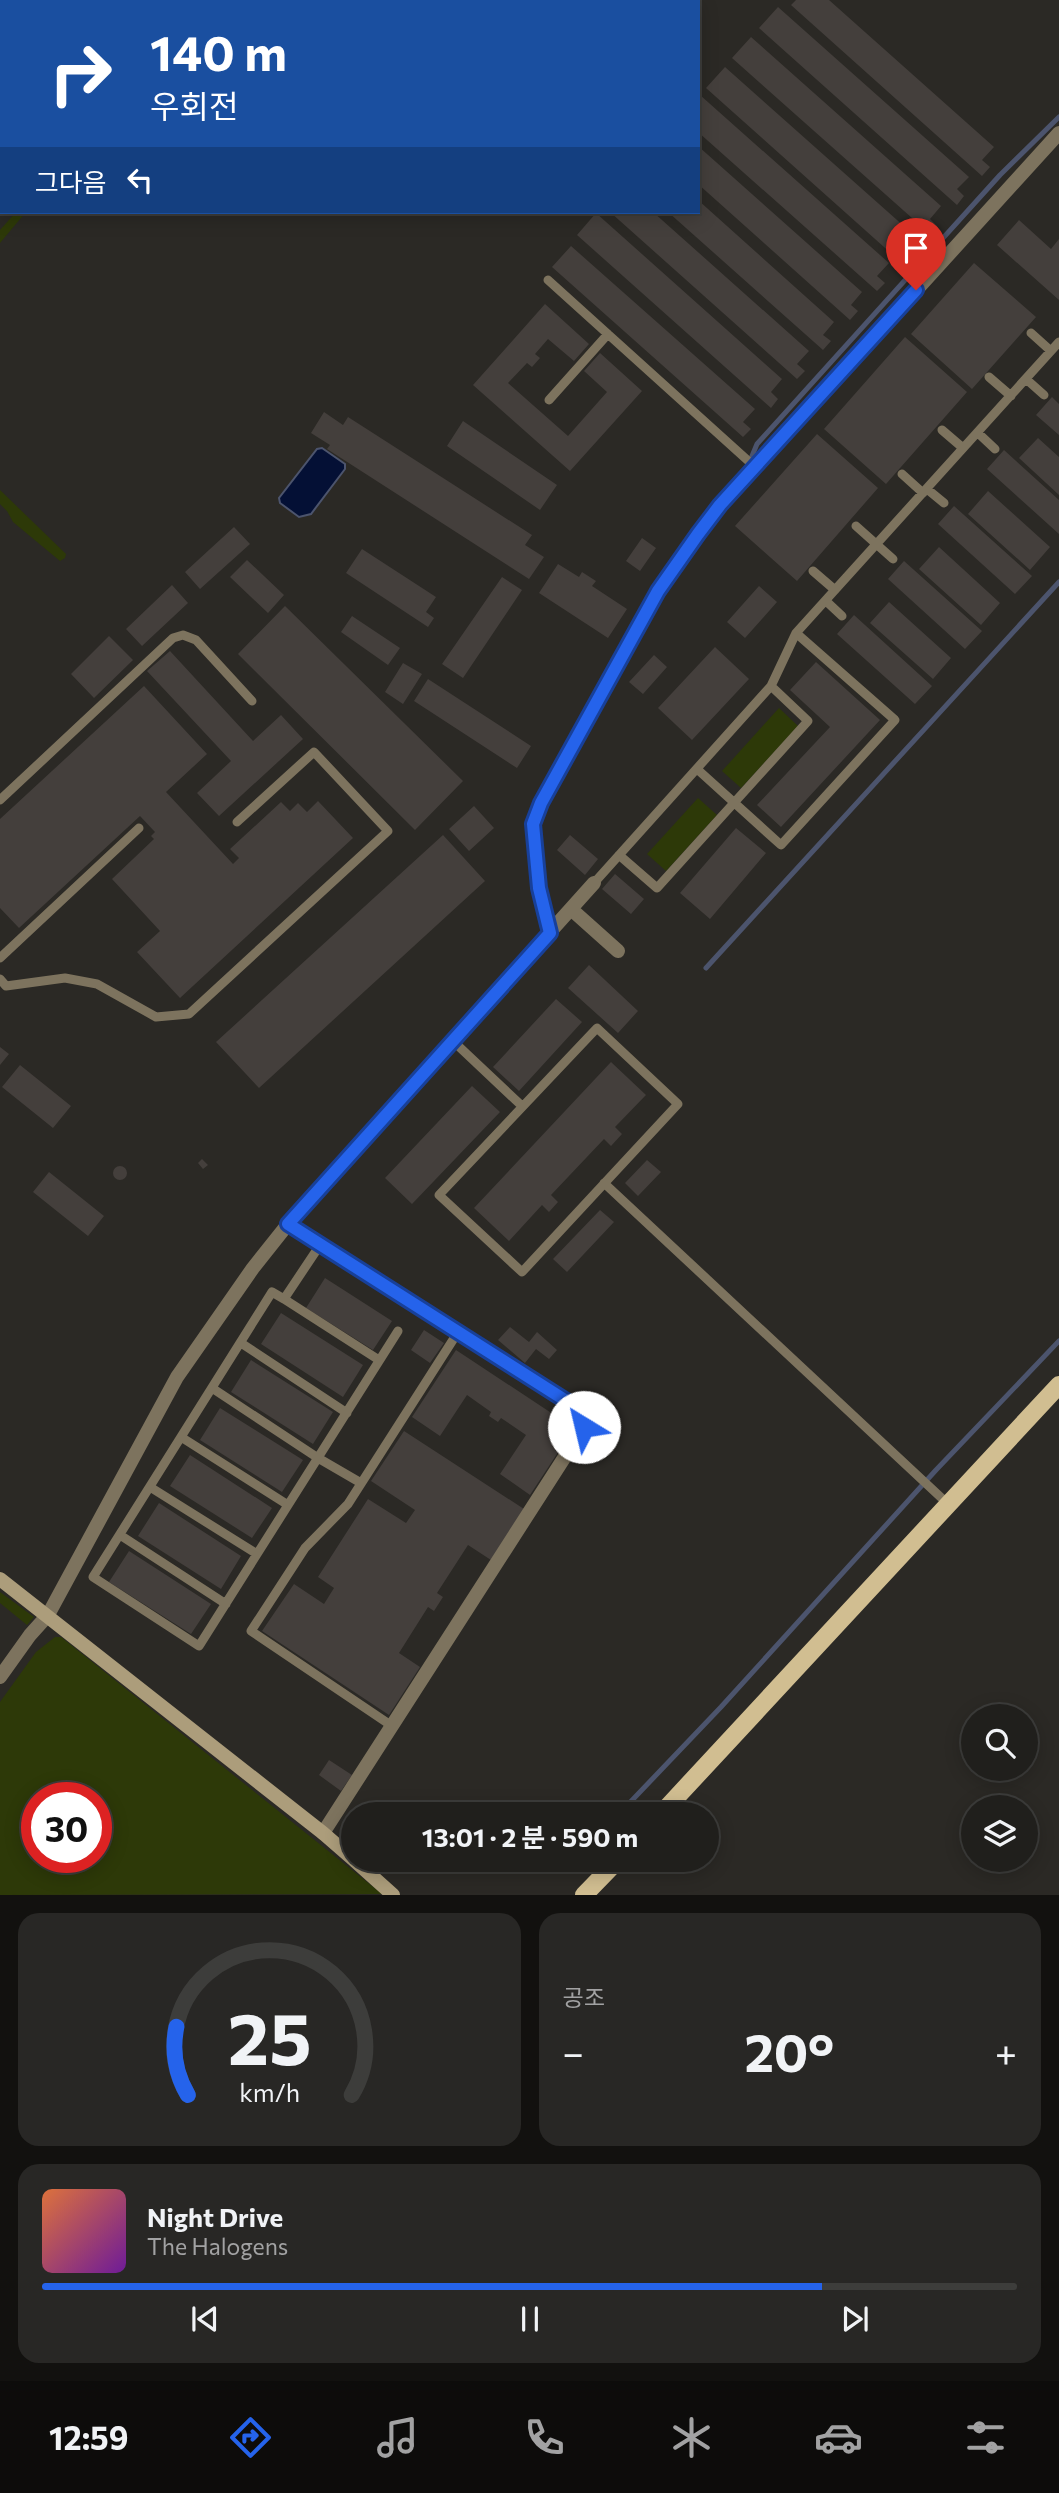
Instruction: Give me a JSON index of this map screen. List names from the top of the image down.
{
  "page": {
    "turn": ["140 m", "우회전"],
    "then": "그다음",
    "limit": "30",
    "trip": "13:01 · 2 분 · 590 m",
    "tile": "공조",
    "heat": ["−", "20°", "+"],
    "song": ["Night Drive", "The Halogens"],
    "tabs": "12:59",
    "gauge": ["25", "km/h"]
  }
}
